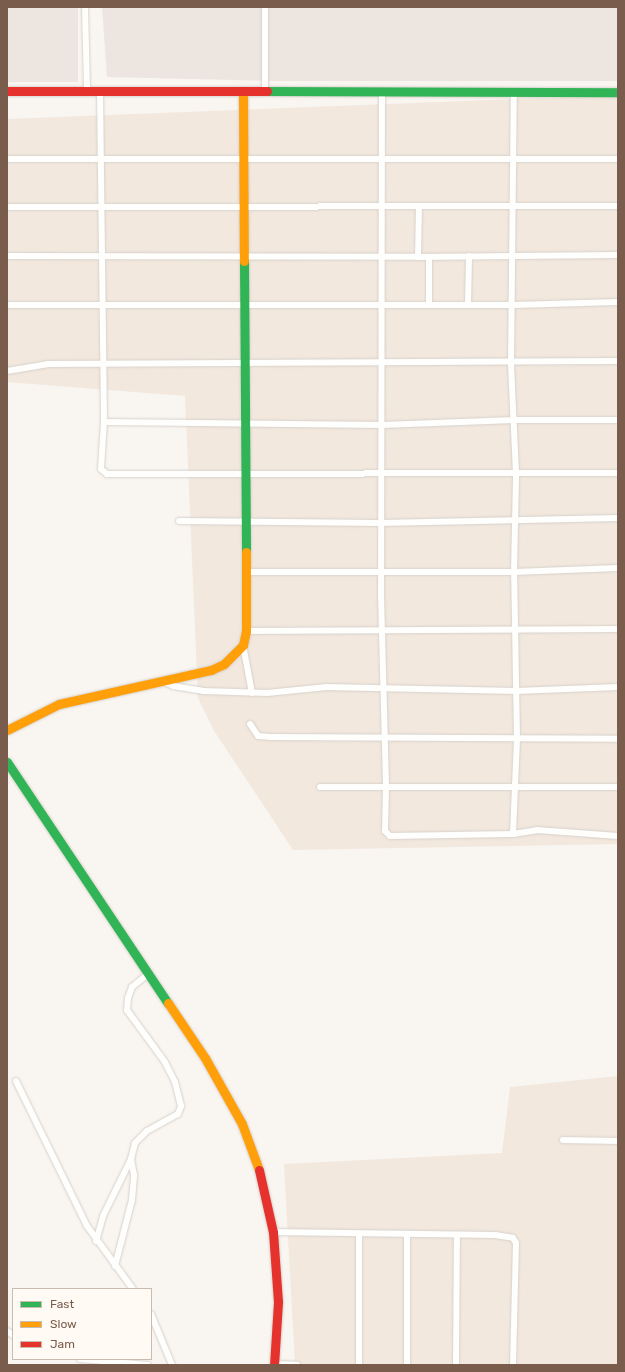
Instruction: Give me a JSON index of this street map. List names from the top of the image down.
{
  "legend": ["Fast", "Slow", "Jam"]
}
